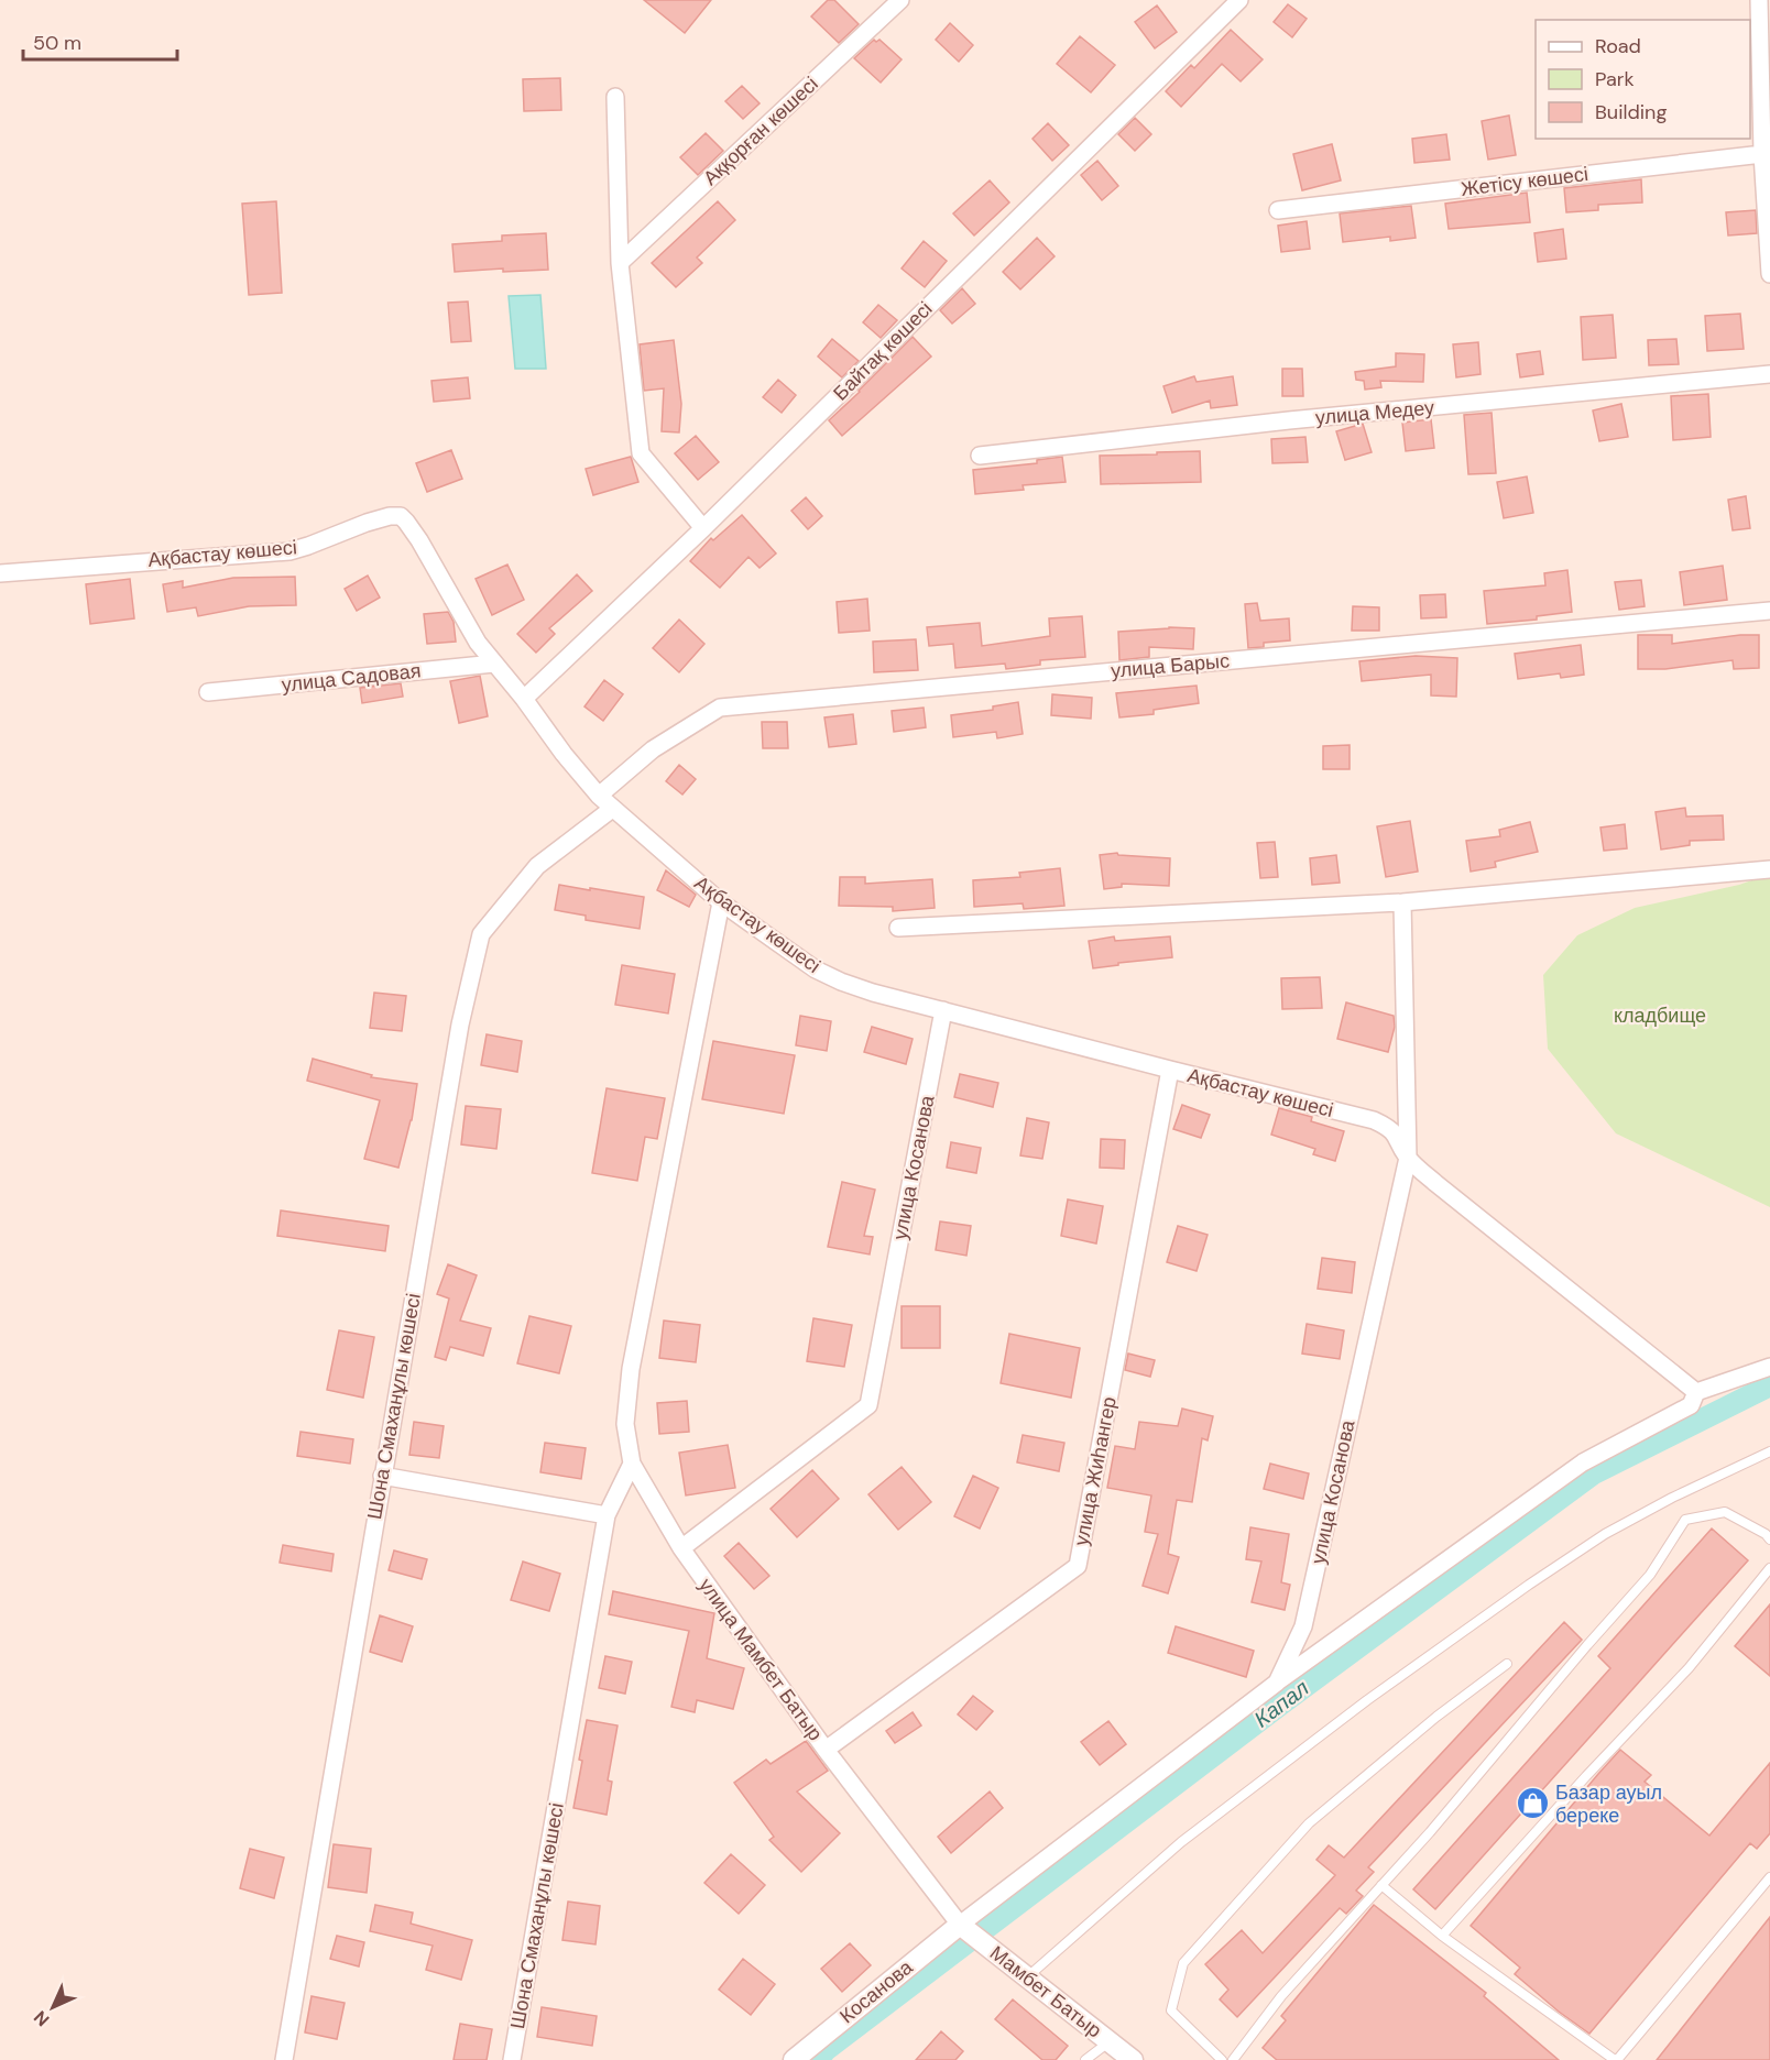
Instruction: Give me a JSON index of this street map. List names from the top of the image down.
{
  "streets": {
    "street": [
      "Аққорған көшесі",
      "Жетісу көшесі",
      "Байтақ көшесі",
      "улица Медеу",
      "Ақбастау көшесі",
      "улица Барыс",
      "улица Садовая",
      "улица Косанова",
      "Шона Смаханұлы көшесі",
      "улица Жиhангер",
      "улица Мамбет Батыр",
      "Косанова",
      "Мамбет Батыр"
    ]
  },
  "crossings": [
    ["Байтақ көшесі", "Ақбастау көшесі"],
    ["Ақбастау көшесі", "улица Барыс"],
    ["Ақбастау көшесі", "улица Садовая"],
    ["Ақбастау көшесі", "улица Косанова"],
    ["Ақбастау көшесі", "Шона Смаханұлы көшесі"],
    ["Ақбастау көшесі", "улица Жиhангер"],
    ["Ақбастау көшесі", "улица Мамбет Батыр"],
    ["улица Косанова", "улица Мамбет Батыр"],
    ["улица Косанова", "Косанова"],
    ["улица Косанова", "Мамбет Батыр"],
    ["Шона Смаханұлы көшесі", "улица Мамбет Батыр"],
    ["улица Жиhангер", "улица Мамбет Батыр"],
    ["улица Мамбет Батыр", "Косанова"],
    ["улица Мамбет Батыр", "Мамбет Батыр"],
    ["Косанова", "Мамбет Батыр"]
  ],
  "water": ["Капал"],
  "parks": ["кладбище"],
  "places": {
    "shop": ["Базар ауыл береке"]
  },
  "legend": ["Road", "Park", "Building"],
  "scale_bar": "50 m",
  "north": "bottom left"
}
